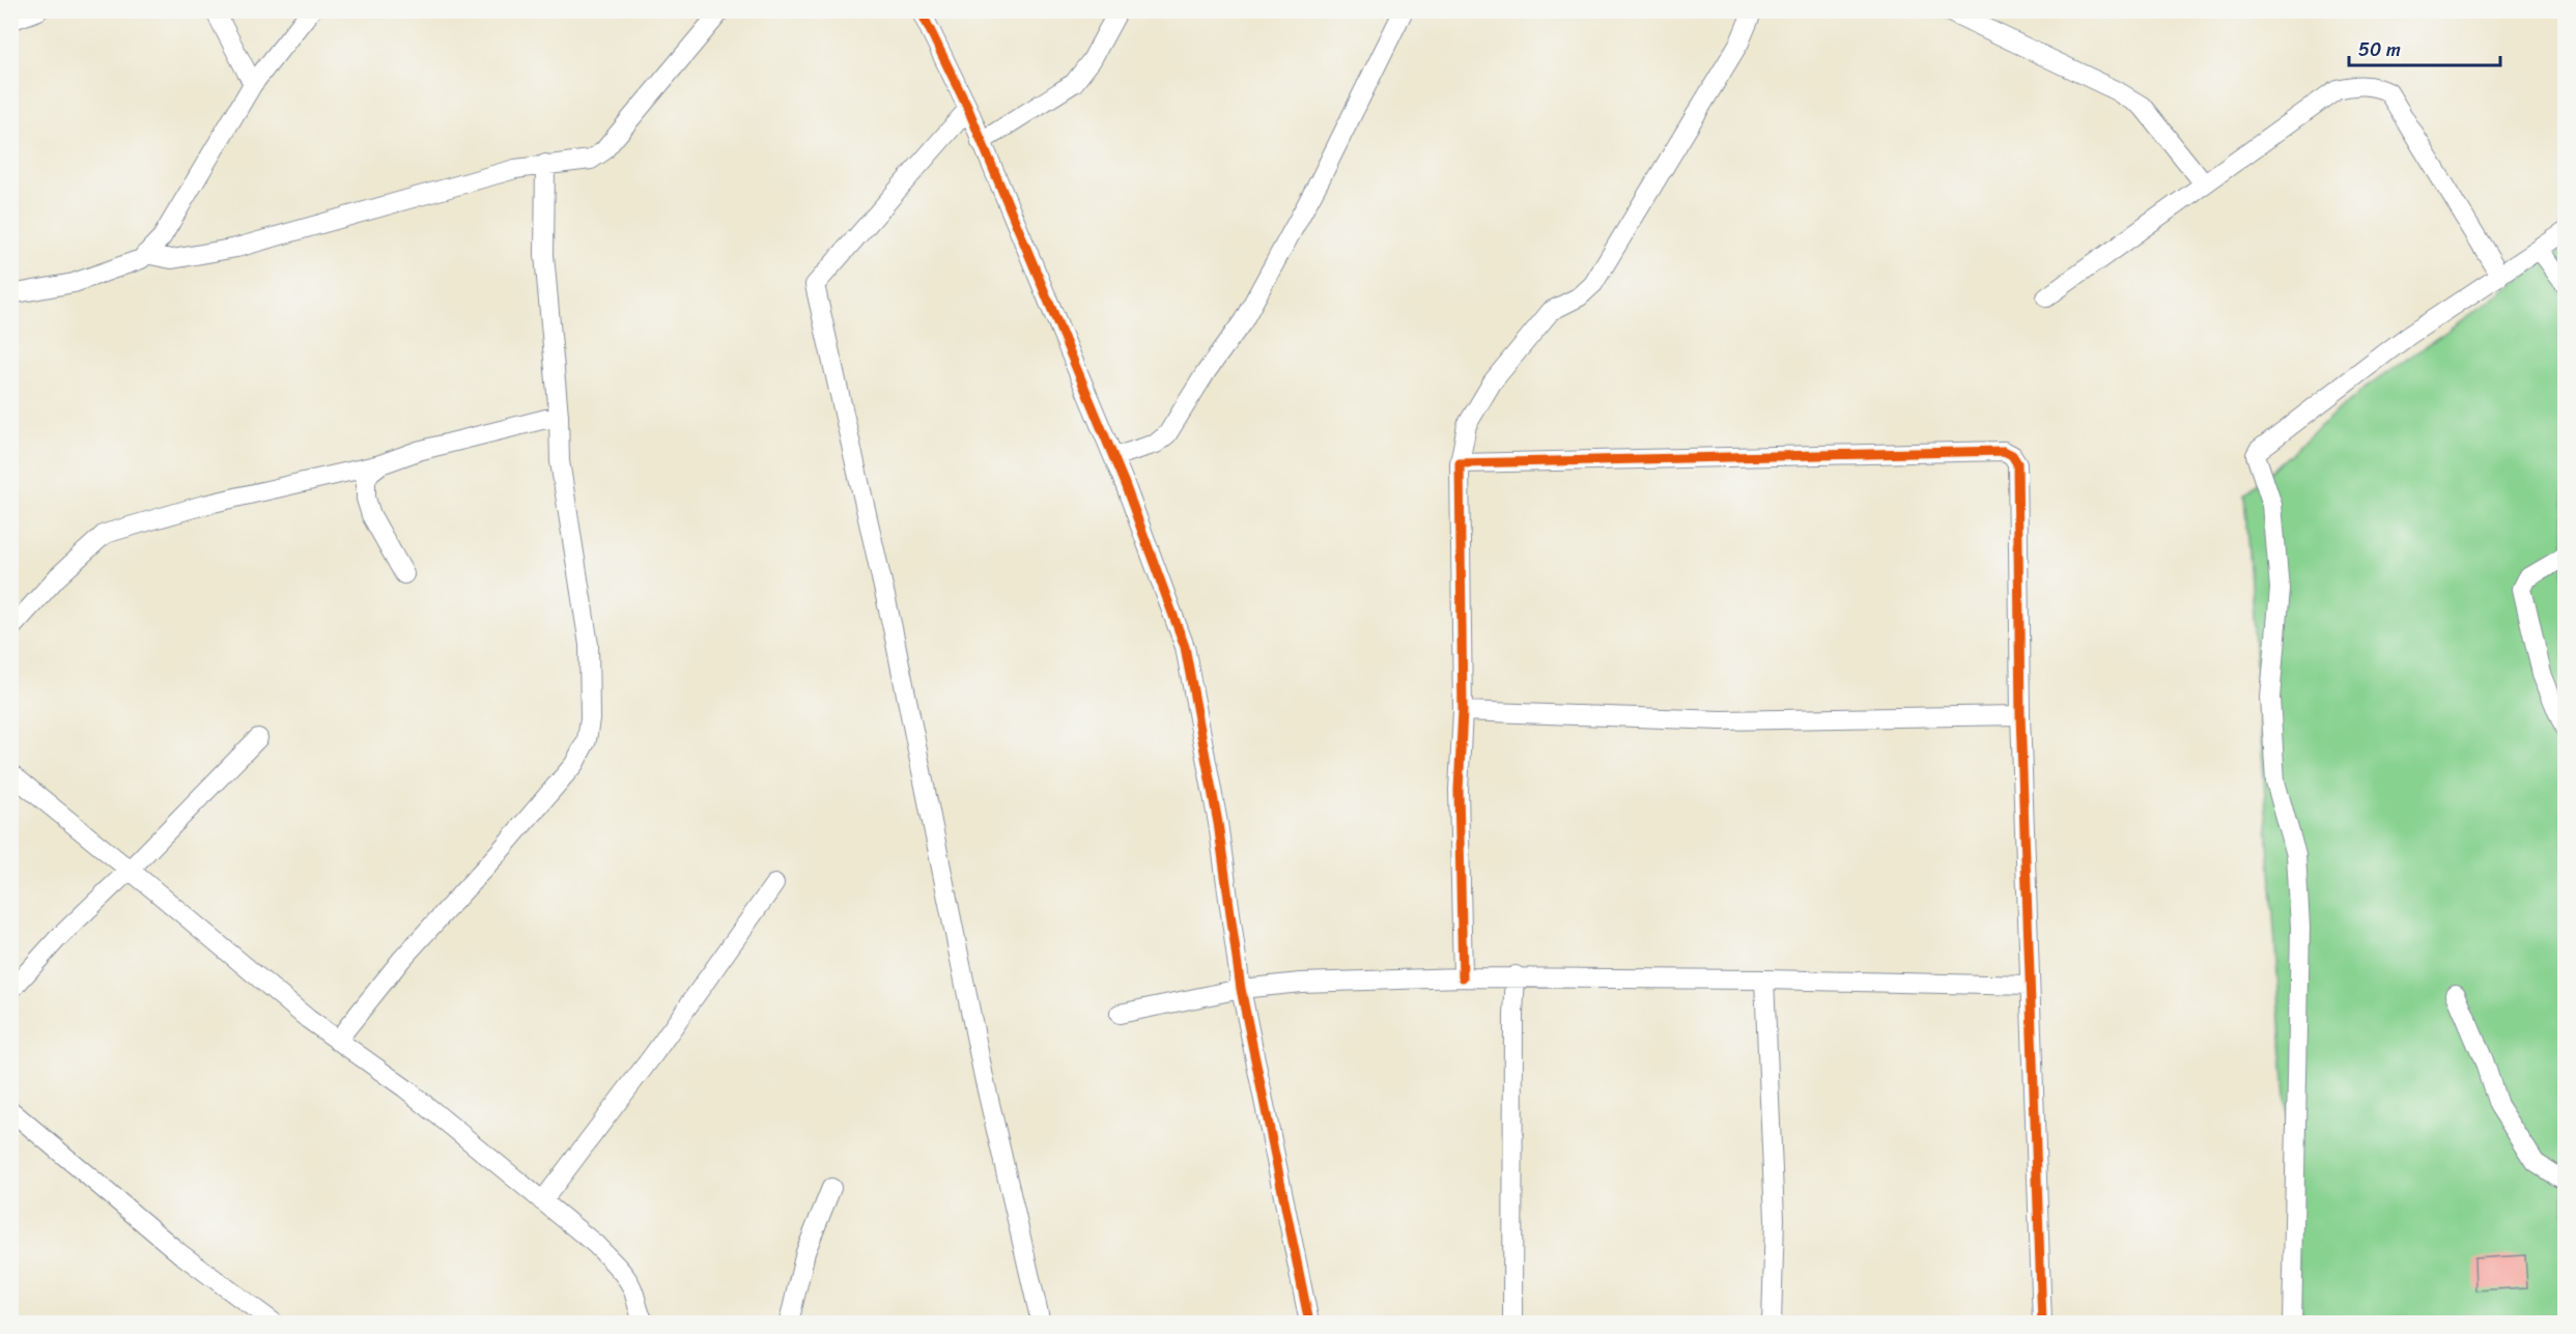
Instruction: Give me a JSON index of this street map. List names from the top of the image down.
{
  "scale_bar": "50 m"
}
